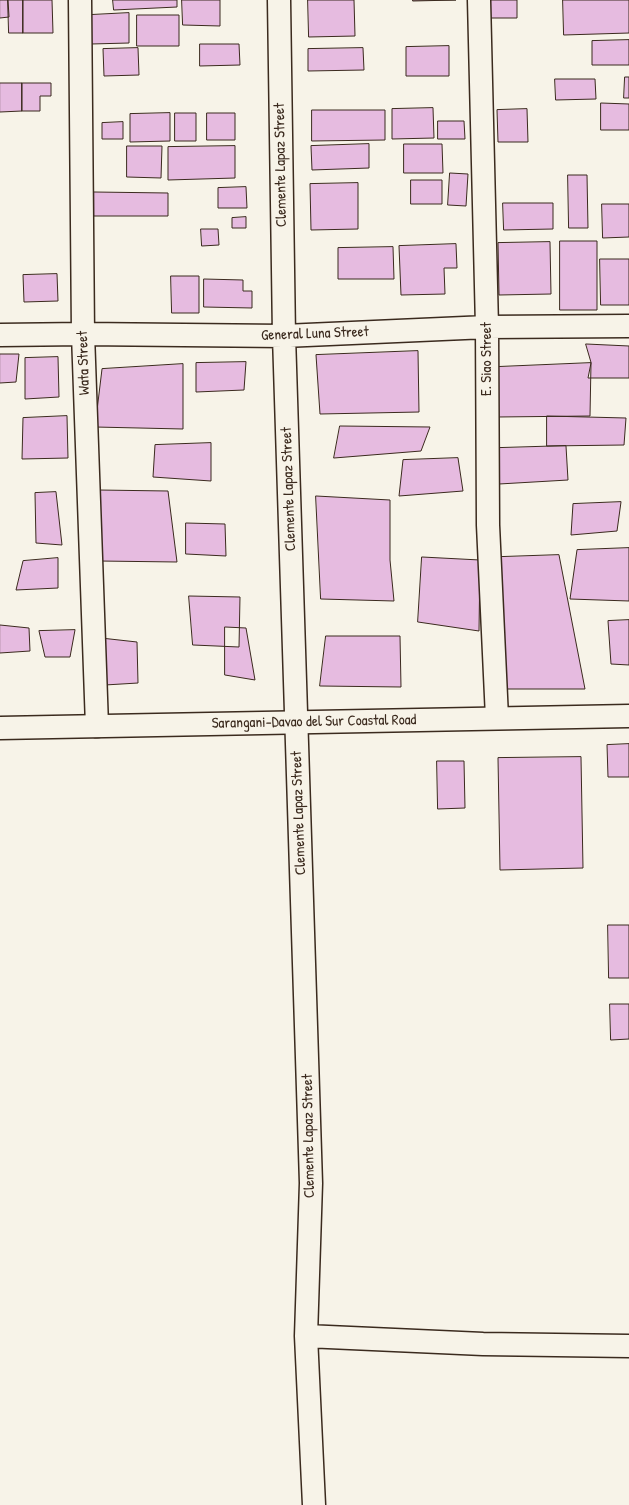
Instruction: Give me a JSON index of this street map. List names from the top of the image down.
{
  "streets": {
    "street": [
      "Clemente Lapaz Street",
      "General Luna Street",
      "E. Siao Street",
      "Wata Street",
      "Sarangani-Davao del Sur Coastal Road"
    ]
  },
  "crossings": [
    ["Clemente Lapaz Street", "General Luna Street"],
    ["Clemente Lapaz Street", "Sarangani-Davao del Sur Coastal Road"],
    ["General Luna Street", "E. Siao Street"],
    ["General Luna Street", "Wata Street"],
    ["E. Siao Street", "Sarangani-Davao del Sur Coastal Road"],
    ["Wata Street", "Sarangani-Davao del Sur Coastal Road"]
  ]
}
